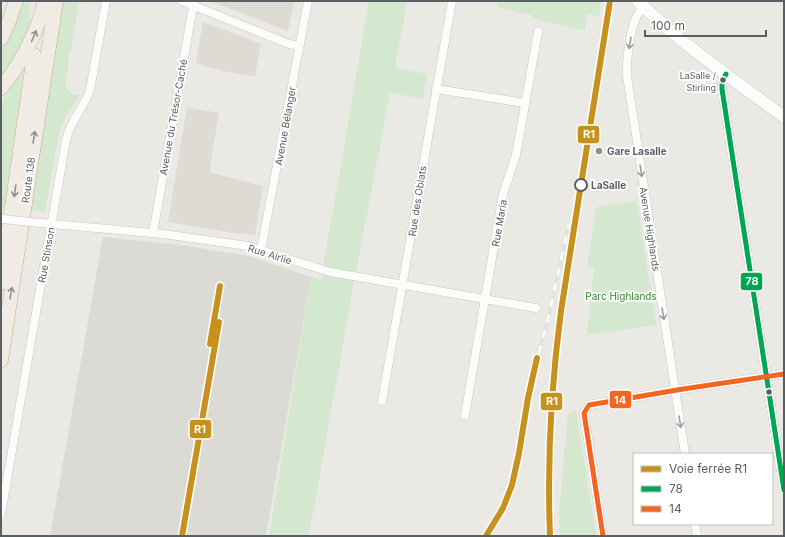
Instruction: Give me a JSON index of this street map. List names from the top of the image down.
{
  "streets": {
    "highway": ["Route 138"],
    "street": [
      "Avenue du Trésor-Caché",
      "Avenue Bélanger",
      "Rue des Oblats",
      "Rue Maria",
      "Avenue Highlands",
      "Rue Airlie",
      "Rue Stinson"
    ]
  },
  "crossings": [
    ["Avenue du Trésor-Caché", "Rue Airlie"],
    ["Avenue Bélanger", "Rue Airlie"],
    ["Rue des Oblats", "Rue Airlie"],
    ["Rue Maria", "Rue Airlie"],
    ["Rue Airlie", "Rue Stinson"]
  ],
  "one_way": ["Avenue Highlands"],
  "parks": ["Parc Highlands"],
  "places": ["LaSalle / Stirling", "Gare Lasalle", "LaSalle"],
  "lines": ["rail line R1", "transit line 78", "transit line 14"],
  "legend": ["Voie ferrée R1", "78", "14"],
  "scale_bar": "100 m"
}
